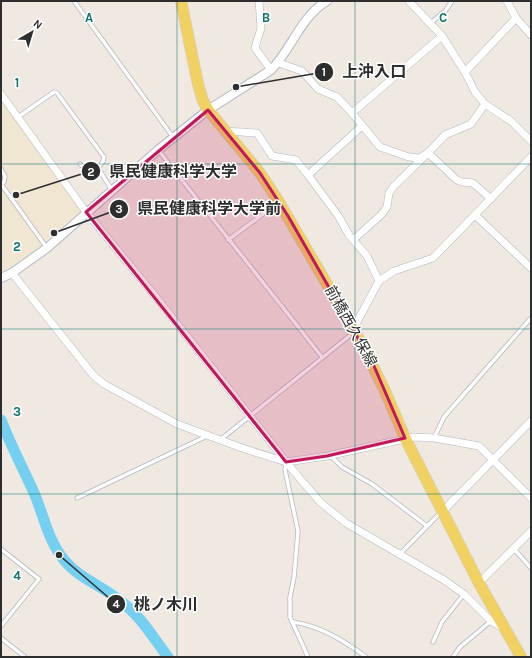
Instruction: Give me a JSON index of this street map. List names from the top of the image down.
{
  "streets": {
    "main road": ["前橋西久保線"]
  },
  "places": [
    "上沖入口",
    "県民健康科学大学",
    "県民健康科学大学前",
    "桃ノ木川"
  ],
  "north": "top right",
  "grid": {
    "columns": ["A", "B", "C"],
    "rows": [
      "1",
      "2",
      "3",
      "4"
    ]
  }
}
